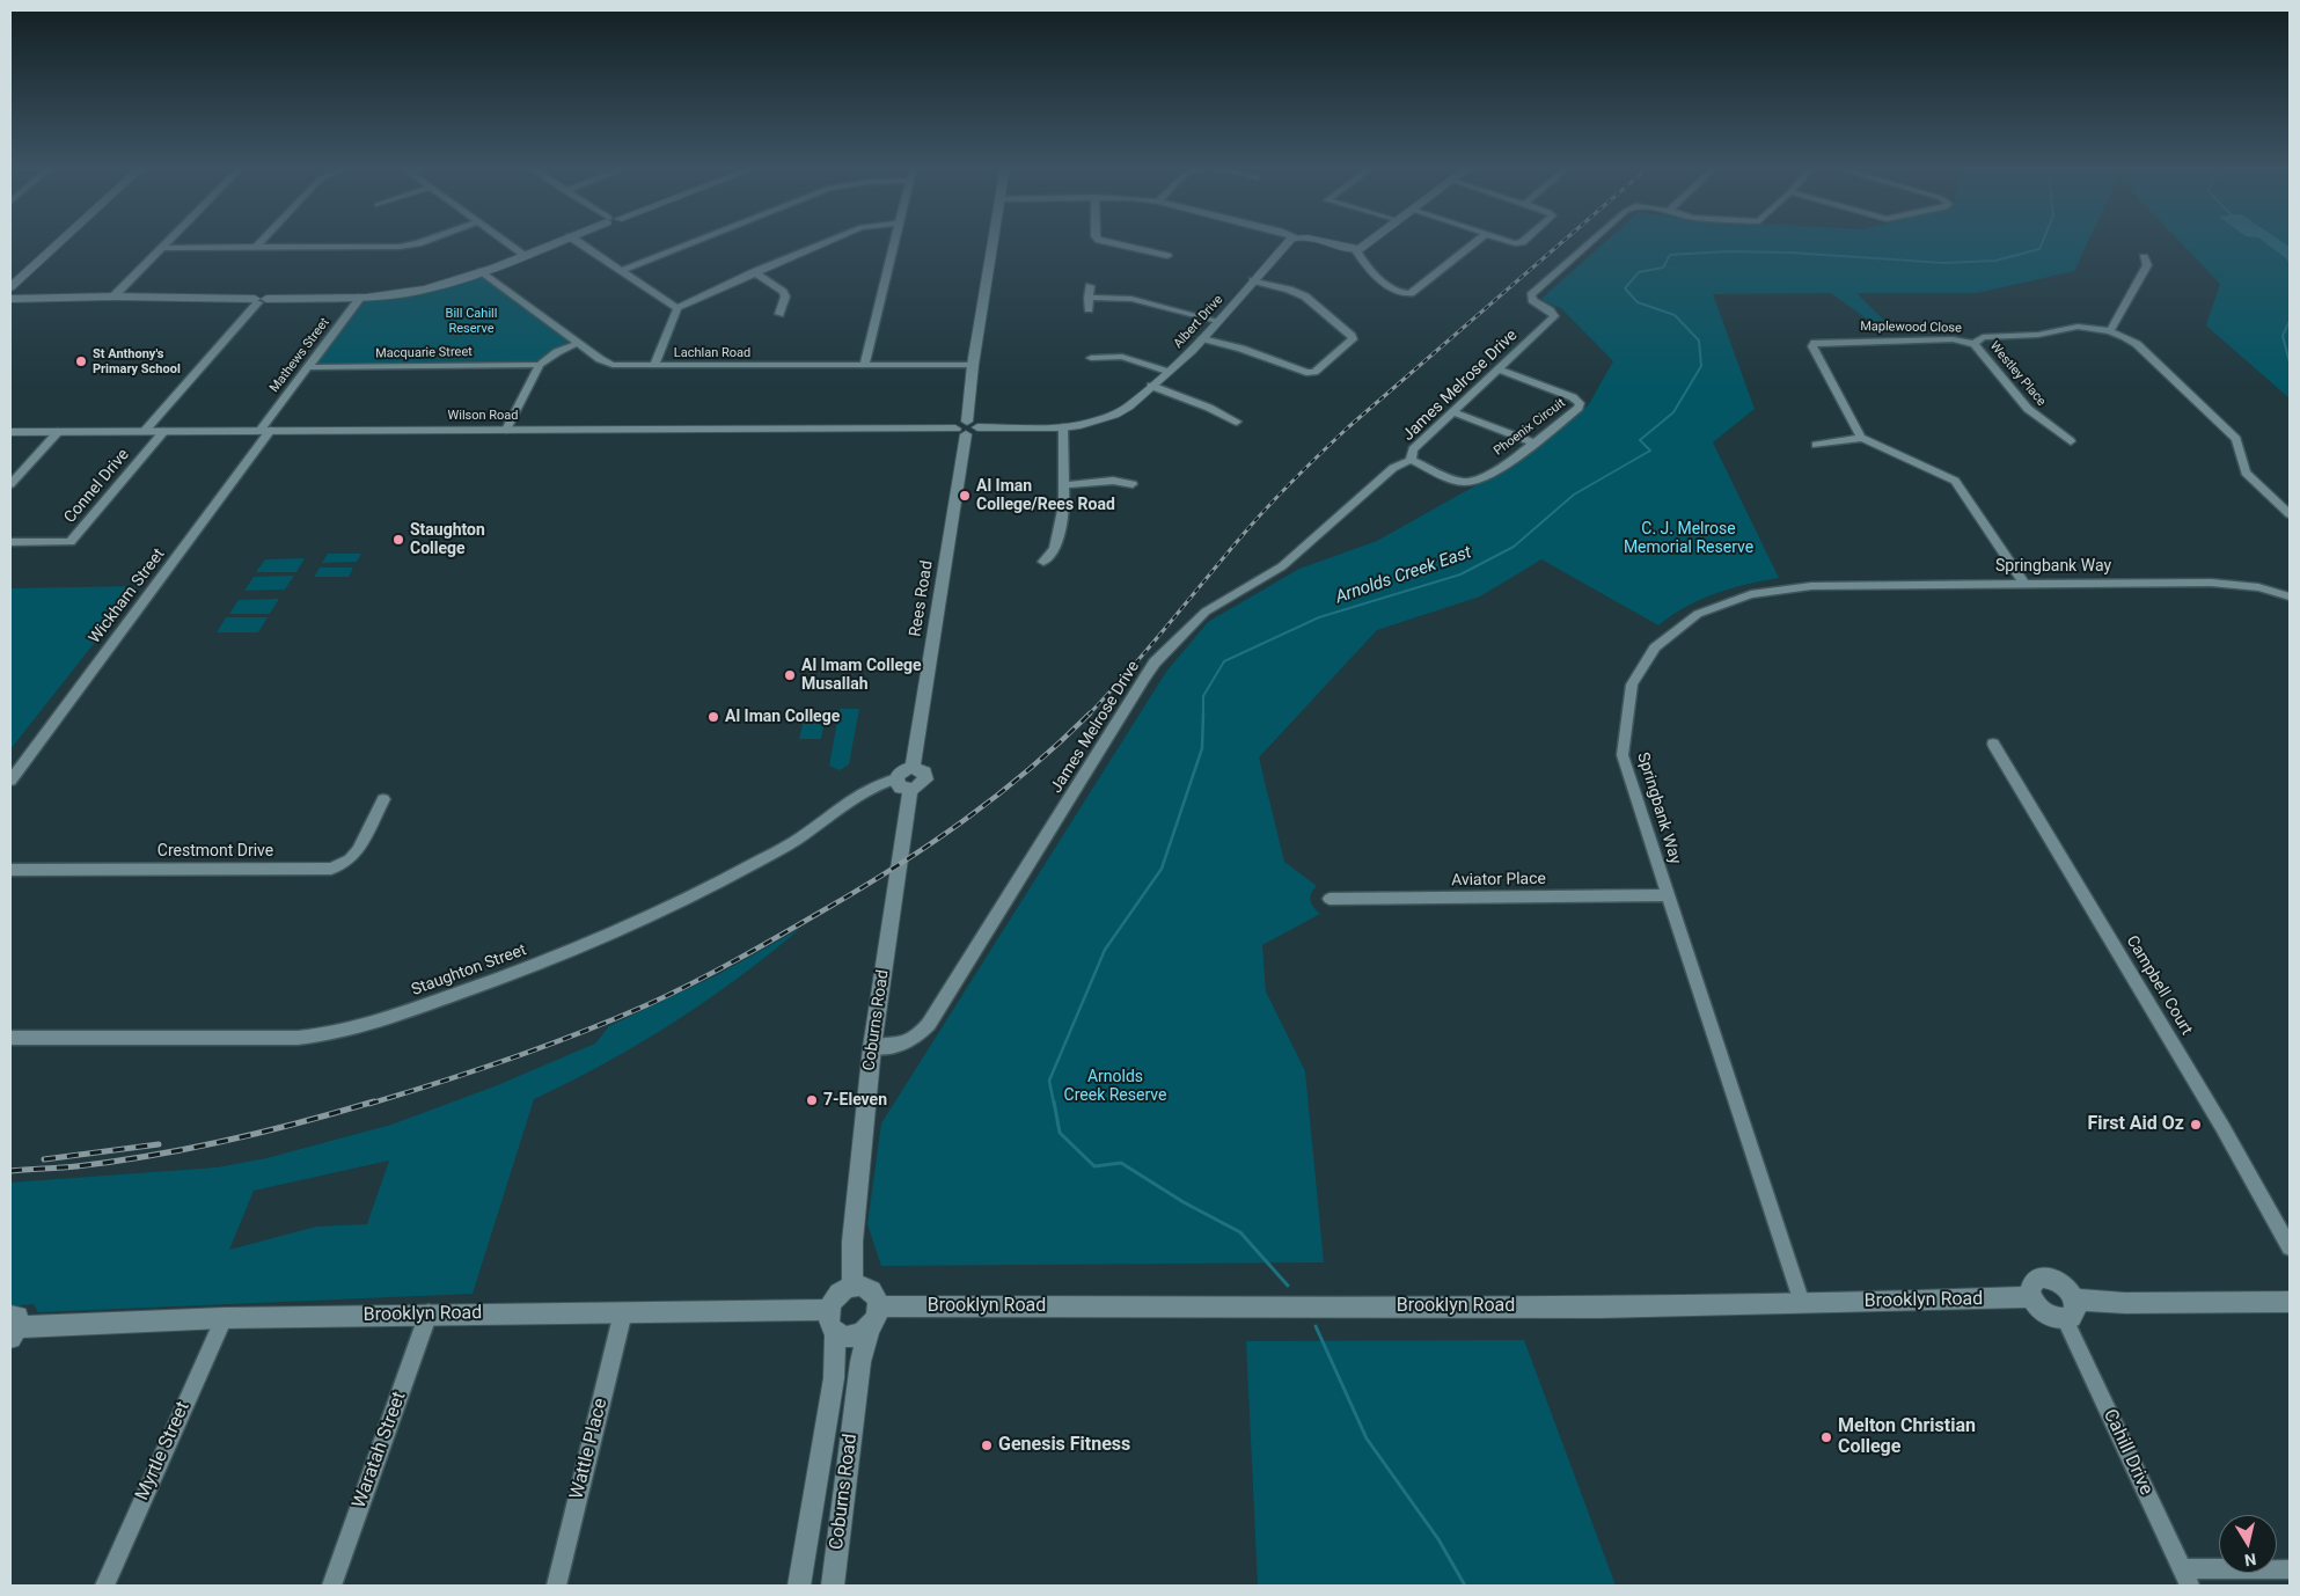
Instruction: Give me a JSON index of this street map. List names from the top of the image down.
{
  "streets": {
    "street": [
      "Albert Drive",
      "Maplewood Close",
      "Macquarie Street",
      "Lachlan Road",
      "Mathews Street",
      "Westley Place",
      "James Melrose Drive",
      "Wilson Road",
      "Phoenix Circuit",
      "Connel Drive",
      "Springbank Way",
      "Wickham Street",
      "Rees Road",
      "Crestmont Drive",
      "Aviator Place",
      "Staughton Street",
      "Campbell Court",
      "Coburns Road",
      "Brooklyn Road",
      "Wattle Place",
      "Waratah Street",
      "Myrtle Street",
      "Cahill Drive"
    ]
  },
  "crossings": [
    ["Albert Drive", "Wilson Road"],
    ["Albert Drive", "Rees Road"],
    ["Maplewood Close", "Westley Place"],
    ["Macquarie Street", "Mathews Street"],
    ["Lachlan Road", "Rees Road"],
    ["Mathews Street", "Wilson Road"],
    ["Mathews Street", "Wickham Street"],
    ["James Melrose Drive", "Phoenix Circuit"],
    ["James Melrose Drive", "Coburns Road"],
    ["Wilson Road", "Connel Drive"],
    ["Wilson Road", "Wickham Street"],
    ["Wilson Road", "Rees Road"],
    ["Springbank Way", "Aviator Place"],
    ["Springbank Way", "Brooklyn Road"],
    ["Rees Road", "Staughton Street"],
    ["Rees Road", "Coburns Road"],
    ["Staughton Street", "Coburns Road"],
    ["Coburns Road", "Brooklyn Road"],
    ["Brooklyn Road", "Wattle Place"],
    ["Brooklyn Road", "Waratah Street"],
    ["Brooklyn Road", "Myrtle Street"],
    ["Brooklyn Road", "Cahill Drive"]
  ],
  "water": ["Arnolds Creek East"],
  "parks": ["Bill Cahill Reserve", "C. J. Melrose Memorial Reserve", "Arnolds Creek Reserve"],
  "places": [
    "St Anthony's Primary School",
    "Al Iman College/Rees Road",
    "Staughton College",
    "Al Imam College Musallah",
    "Al Iman College",
    "7-Eleven",
    "First Aid Oz",
    "Melton Christian College",
    "Genesis Fitness"
  ],
  "north": "bottom"
}
